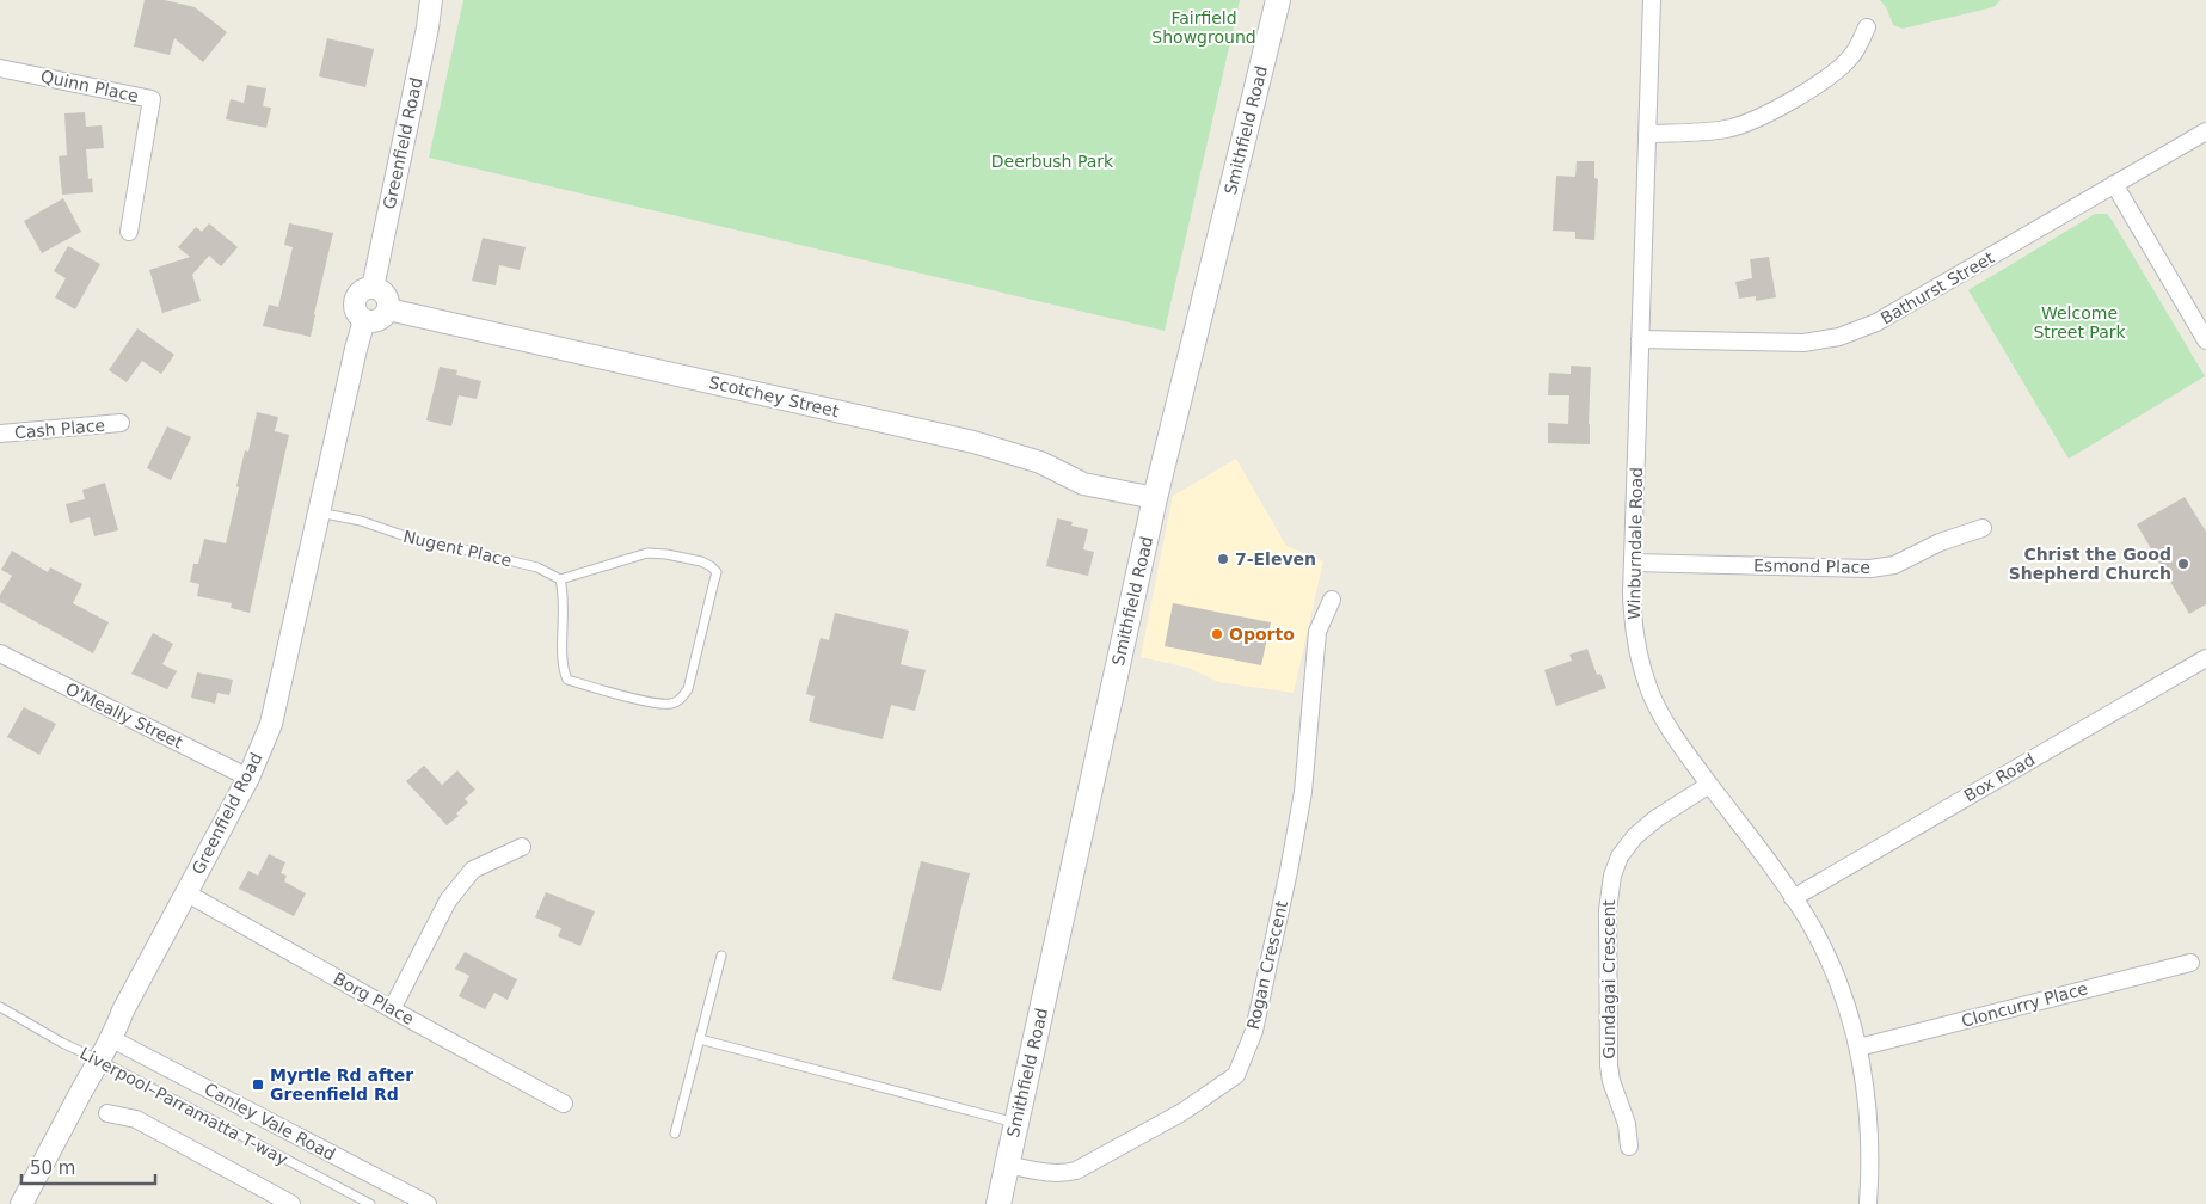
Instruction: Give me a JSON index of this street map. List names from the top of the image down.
{
  "streets": {
    "main road": ["Smithfield Road"],
    "street": [
      "Quinn Place",
      "Greenfield Road",
      "Bathurst Street",
      "Scotchey Street",
      "Cash Place",
      "Winburndale Road",
      "Esmond Place",
      "O'Meally Street",
      "Box Road",
      "Rogan Crescent",
      "Gundagai Crescent",
      "Borg Place",
      "Cloncurry Place",
      "Canley Vale Road"
    ],
    "lane": ["Nugent Place", "Liverpool–Parramatta T-way"]
  },
  "crossings": [
    ["Smithfield Road", "Scotchey Street"],
    ["Smithfield Road", "Rogan Crescent"],
    ["Greenfield Road", "Scotchey Street"],
    ["Greenfield Road", "Nugent Place"],
    ["Greenfield Road", "O'Meally Street"],
    ["Greenfield Road", "Borg Place"],
    ["Greenfield Road", "Liverpool–Parramatta T-way"],
    ["Greenfield Road", "Canley Vale Road"],
    ["Bathurst Street", "Winburndale Road"],
    ["Winburndale Road", "Esmond Place"],
    ["Winburndale Road", "Box Road"],
    ["Winburndale Road", "Gundagai Crescent"],
    ["Winburndale Road", "Cloncurry Place"]
  ],
  "parks": ["Fairfield Showground", "Deerbush Park", "Welcome Street Park"],
  "places": {
    "other": ["7-Eleven", "Christ the Good Shepherd Church", "Oporto"],
    "transit": ["Myrtle Rd after Greenfield Rd"]
  },
  "scale_bar": "50 m"
}
